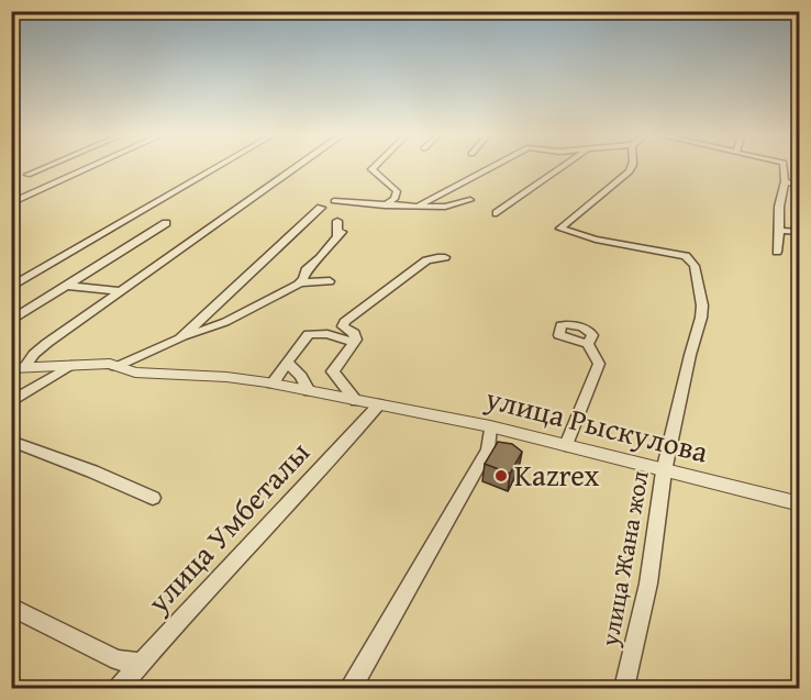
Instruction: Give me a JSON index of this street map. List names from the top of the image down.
{
  "streets": {
    "street": ["улица Рыскулова", "улица Умбеталы", "улица Жана жол"]
  },
  "crossings": [
    ["улица Рыскулова", "улица Умбеталы"],
    ["улица Рыскулова", "улица Жана жол"]
  ],
  "places": ["Kazrex"]
}
